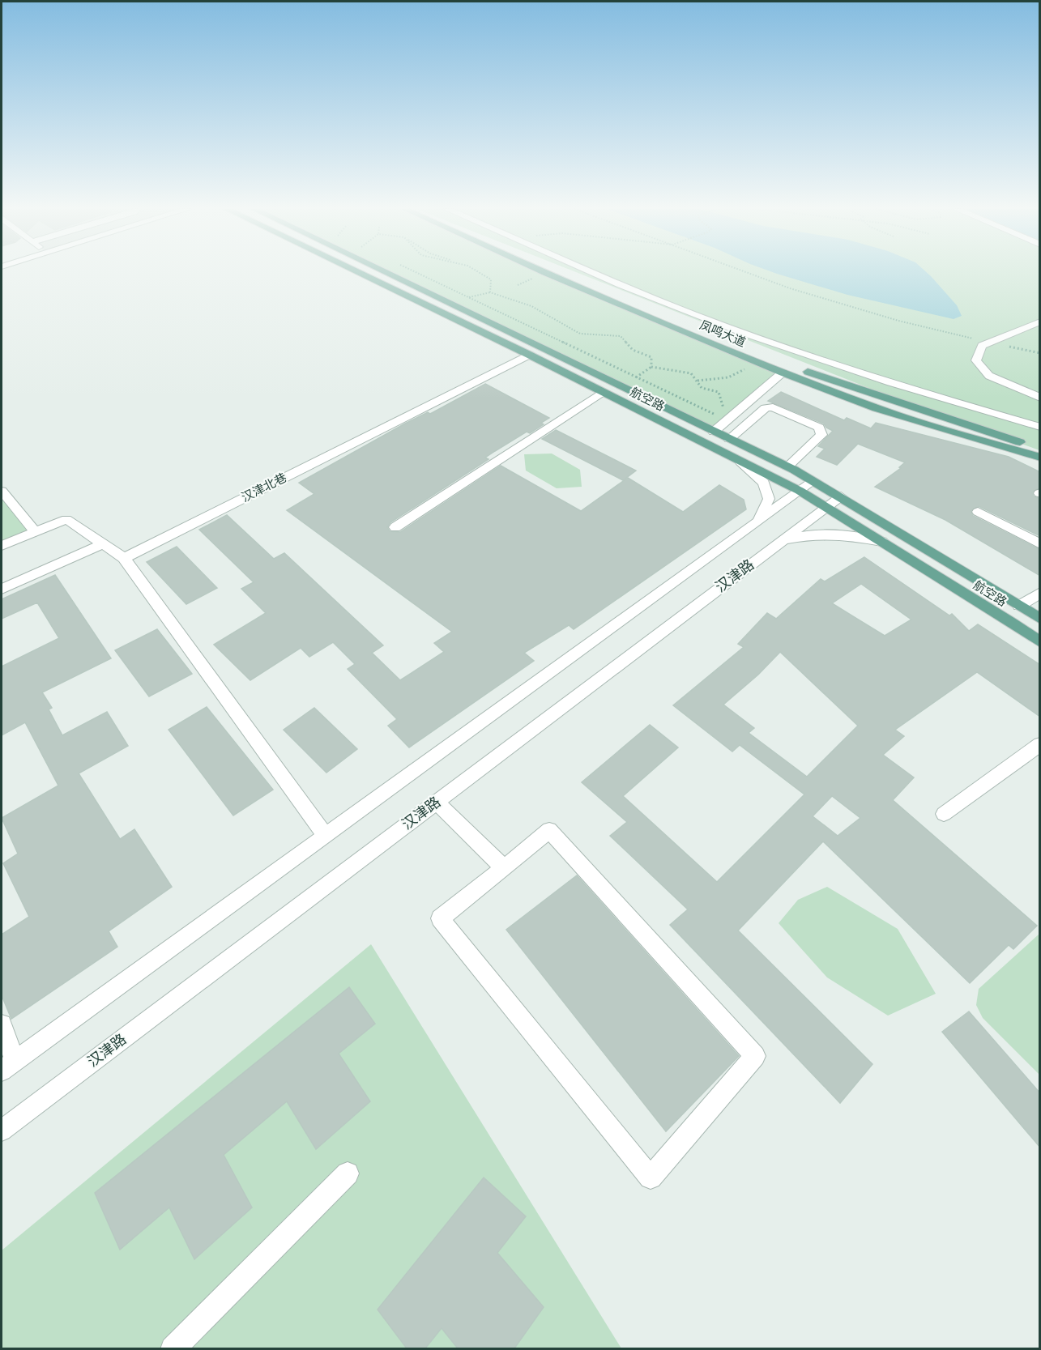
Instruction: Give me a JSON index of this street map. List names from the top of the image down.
{
  "streets": {
    "main road": ["凤鸣大道", "航空路"],
    "street": ["汉津北巷", "汉津路"]
  },
  "crossings": [
    ["航空路", "汉津北巷"],
    ["航空路", "汉津路"]
  ]
}
